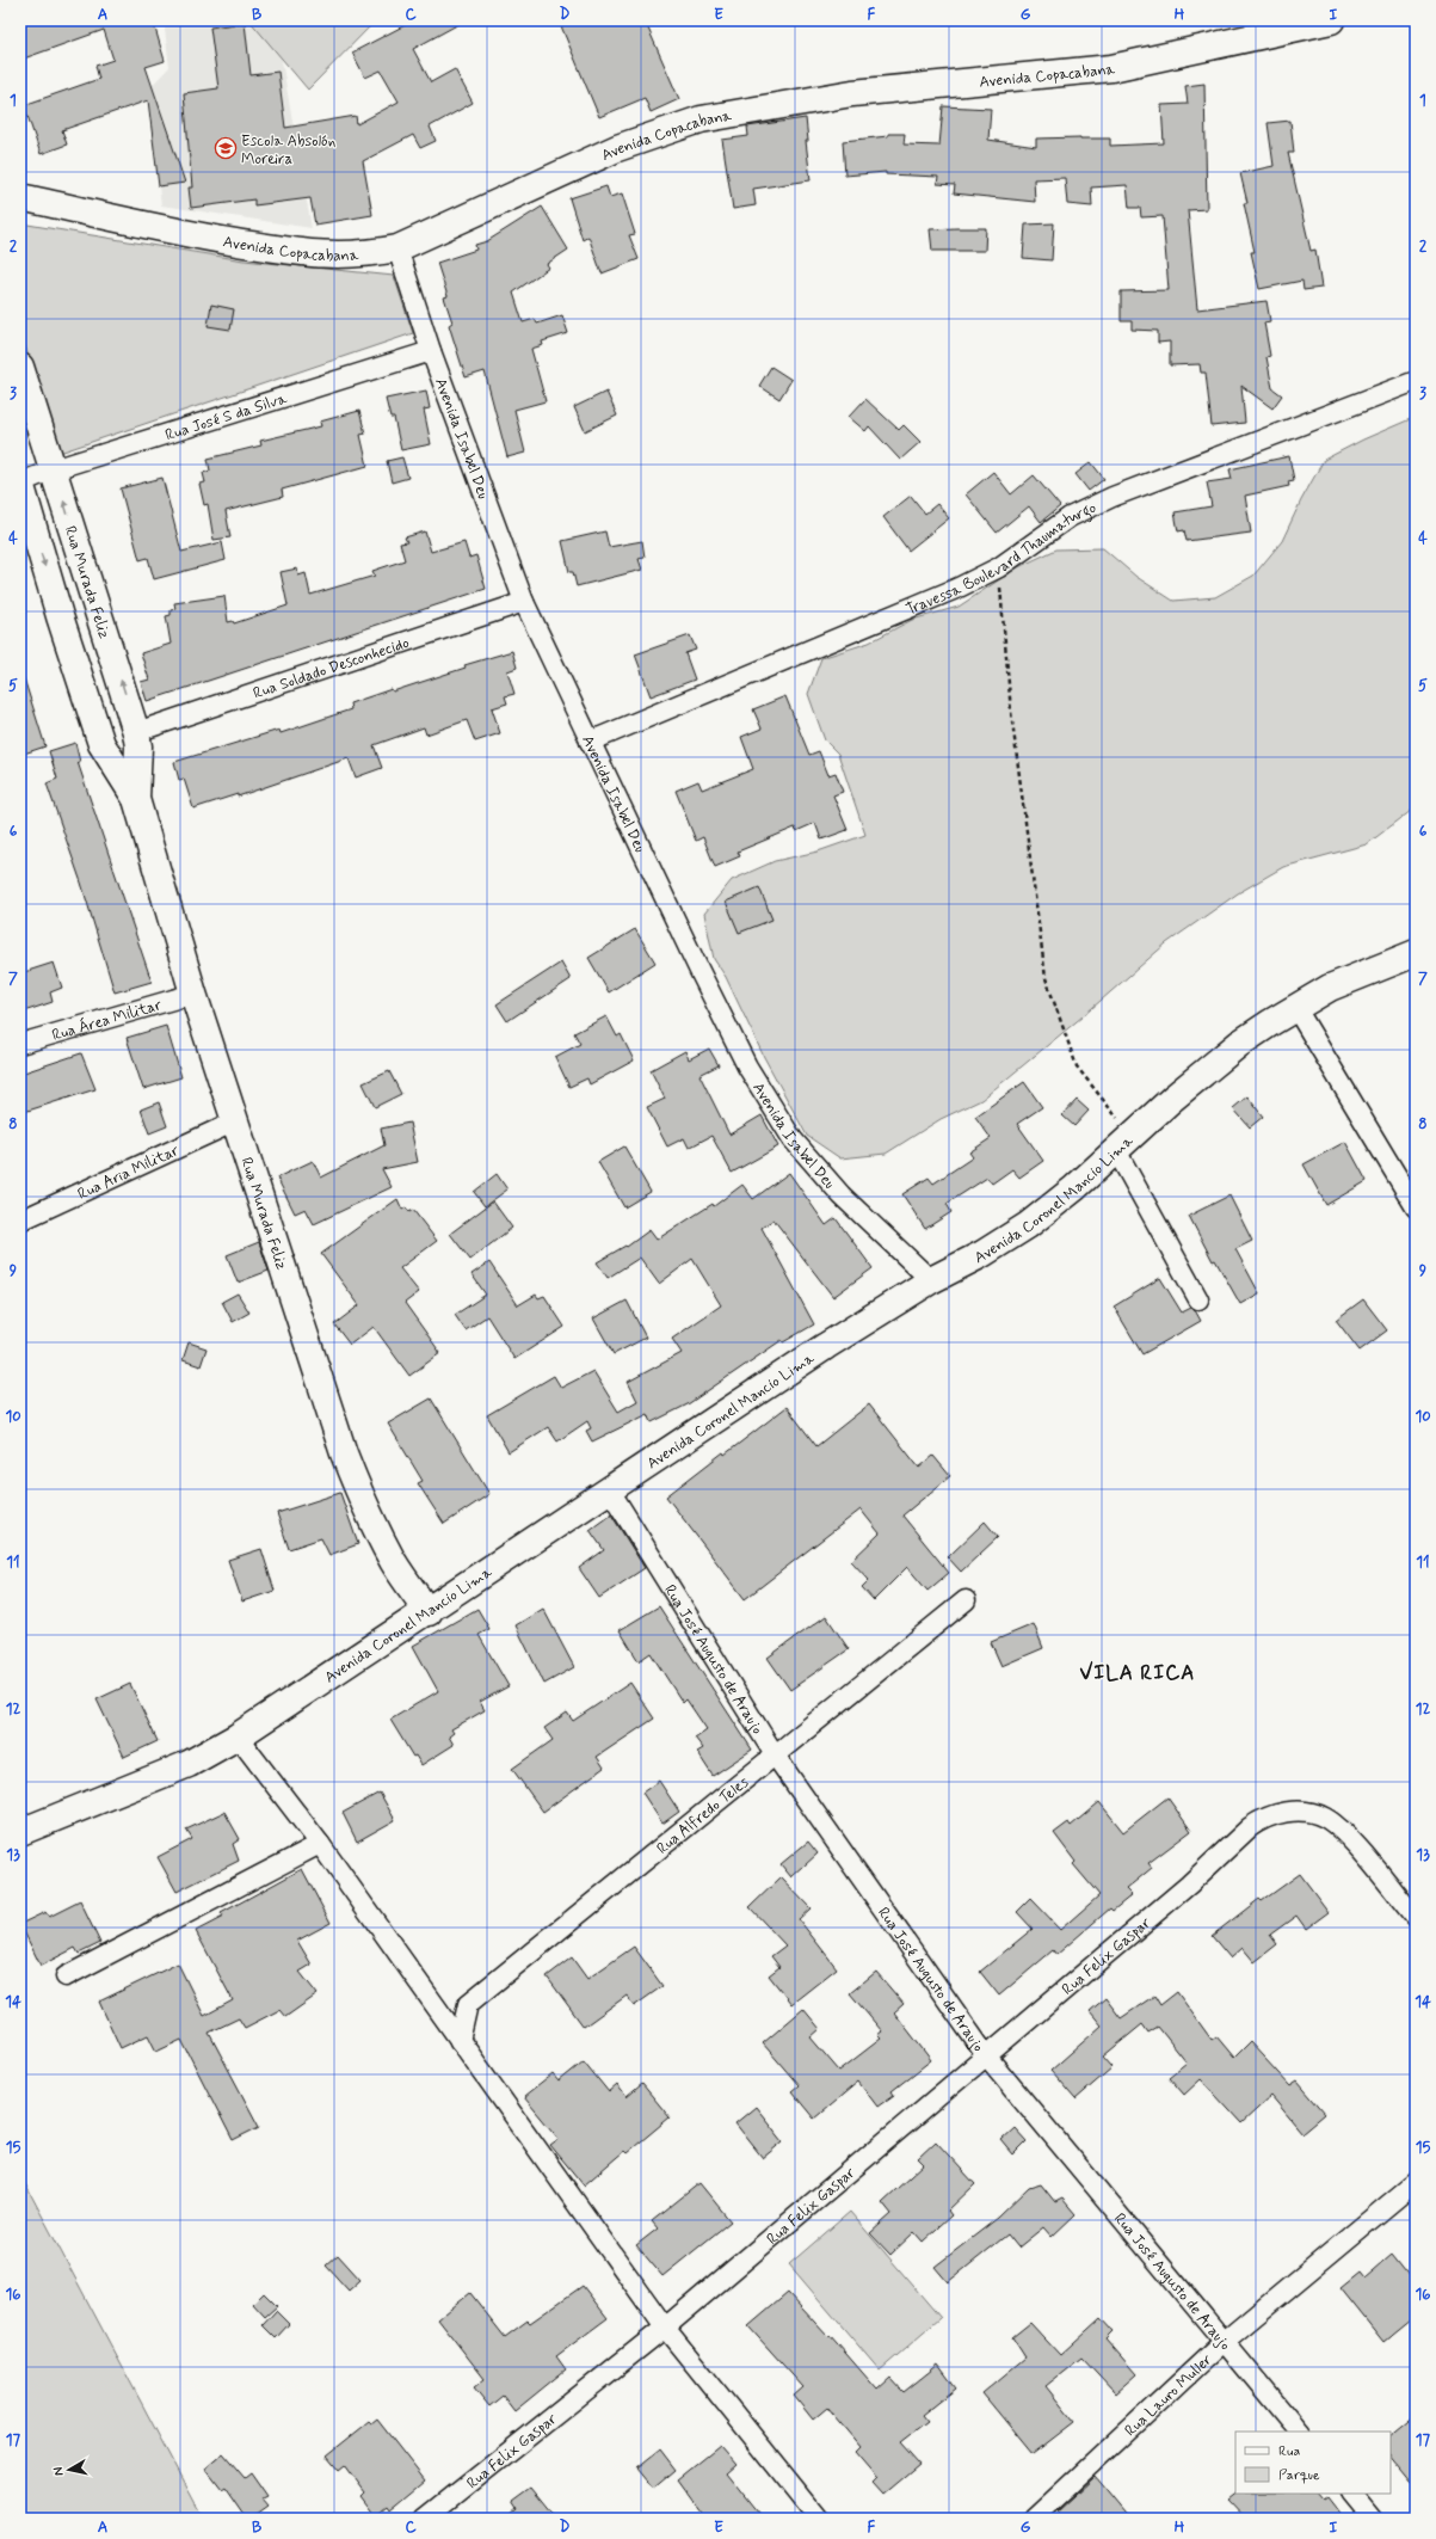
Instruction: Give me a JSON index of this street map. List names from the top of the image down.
{
  "streets": {
    "street": [
      "Avenida Copacabana",
      "Rua José S da Silva",
      "Avenida Isabel Deu",
      "Travessa Boulevard Thaumaturgo",
      "Rua Murada Feliz",
      "Rua Soldado Desconhecido",
      "Rua Área Militar",
      "Rua Aria Militar",
      "Avenida Coronel Mancio Lima",
      "Rua José Augusto de Araujo",
      "Rua Alfredo Teles",
      "Rua Felix Gaspar",
      "Rua Lauro Muller"
    ]
  },
  "crossings": [
    ["Avenida Copacabana", "Avenida Isabel Deu"],
    ["Rua José S da Silva", "Avenida Isabel Deu"],
    ["Rua José S da Silva", "Rua Murada Feliz"],
    ["Avenida Isabel Deu", "Travessa Boulevard Thaumaturgo"],
    ["Avenida Isabel Deu", "Rua Soldado Desconhecido"],
    ["Avenida Isabel Deu", "Avenida Coronel Mancio Lima"],
    ["Rua Murada Feliz", "Rua Soldado Desconhecido"],
    ["Rua Murada Feliz", "Rua Área Militar"],
    ["Rua Murada Feliz", "Rua Aria Militar"],
    ["Rua Murada Feliz", "Avenida Coronel Mancio Lima"],
    ["Avenida Coronel Mancio Lima", "Rua José Augusto de Araujo"],
    ["Rua José Augusto de Araujo", "Rua Alfredo Teles"],
    ["Rua José Augusto de Araujo", "Rua Felix Gaspar"],
    ["Rua José Augusto de Araujo", "Rua Lauro Muller"]
  ],
  "districts": ["VILA RICA"],
  "places": {
    "school or university": ["Escola Absolón Moreira"]
  },
  "legend": ["Rua", "Parque"],
  "north": "left",
  "grid": {
    "columns": [
      "A",
      "B",
      "C",
      "D",
      "E",
      "F",
      "G",
      "H",
      "I"
    ],
    "rows": [
      "1",
      "2",
      "3",
      "4",
      "5",
      "6",
      "7",
      "8",
      "9",
      "10",
      "11",
      "12",
      "13",
      "14",
      "15",
      "16",
      "17"
    ]
  }
}
